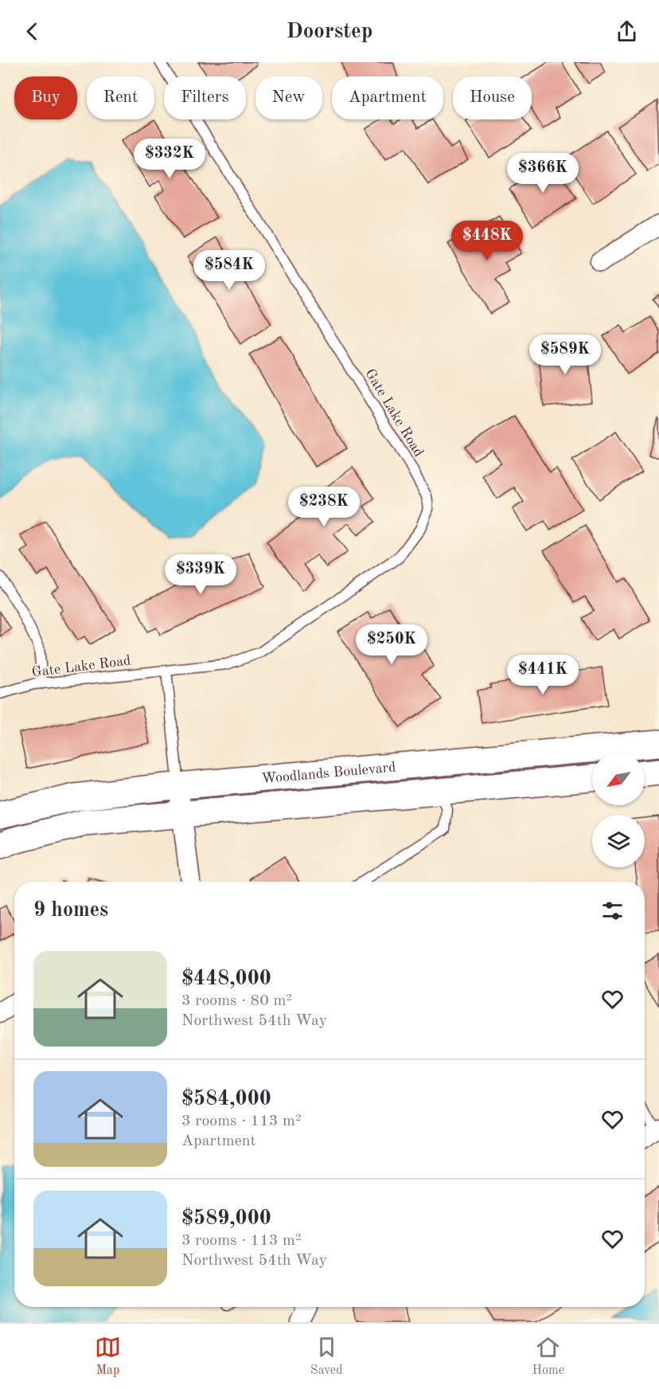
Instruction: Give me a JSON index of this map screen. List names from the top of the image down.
{
  "streets": {
    "street": ["Woodlands Boulevard"],
    "lane": ["Gate Lake Road"]
  },
  "north": "bottom left",
  "page": {
    "header": "Doorstep",
    "chip": [
      "Buy",
      "Rent",
      "Filters",
      "New",
      "Apartment",
      "House"
    ],
    "price": [
      "$332K",
      "$366K",
      "$448K",
      "$584K",
      "$589K",
      "$238K",
      "$339K",
      "$250K",
      "$441K"
    ],
    "heading": "9 homes",
    "list": [
      {
        "name": "$448,000",
        "note": "3 rooms · 80 m² · Northwest 54th Way"
      },
      {
        "name": "$584,000",
        "note": "3 rooms · 113 m² · Apartment"
      },
      {
        "name": "$589,000",
        "note": "3 rooms · 113 m² · Northwest 54th Way"
      }
    ],
    "tabs": ["Map", "Saved", "Home"]
  }
}
